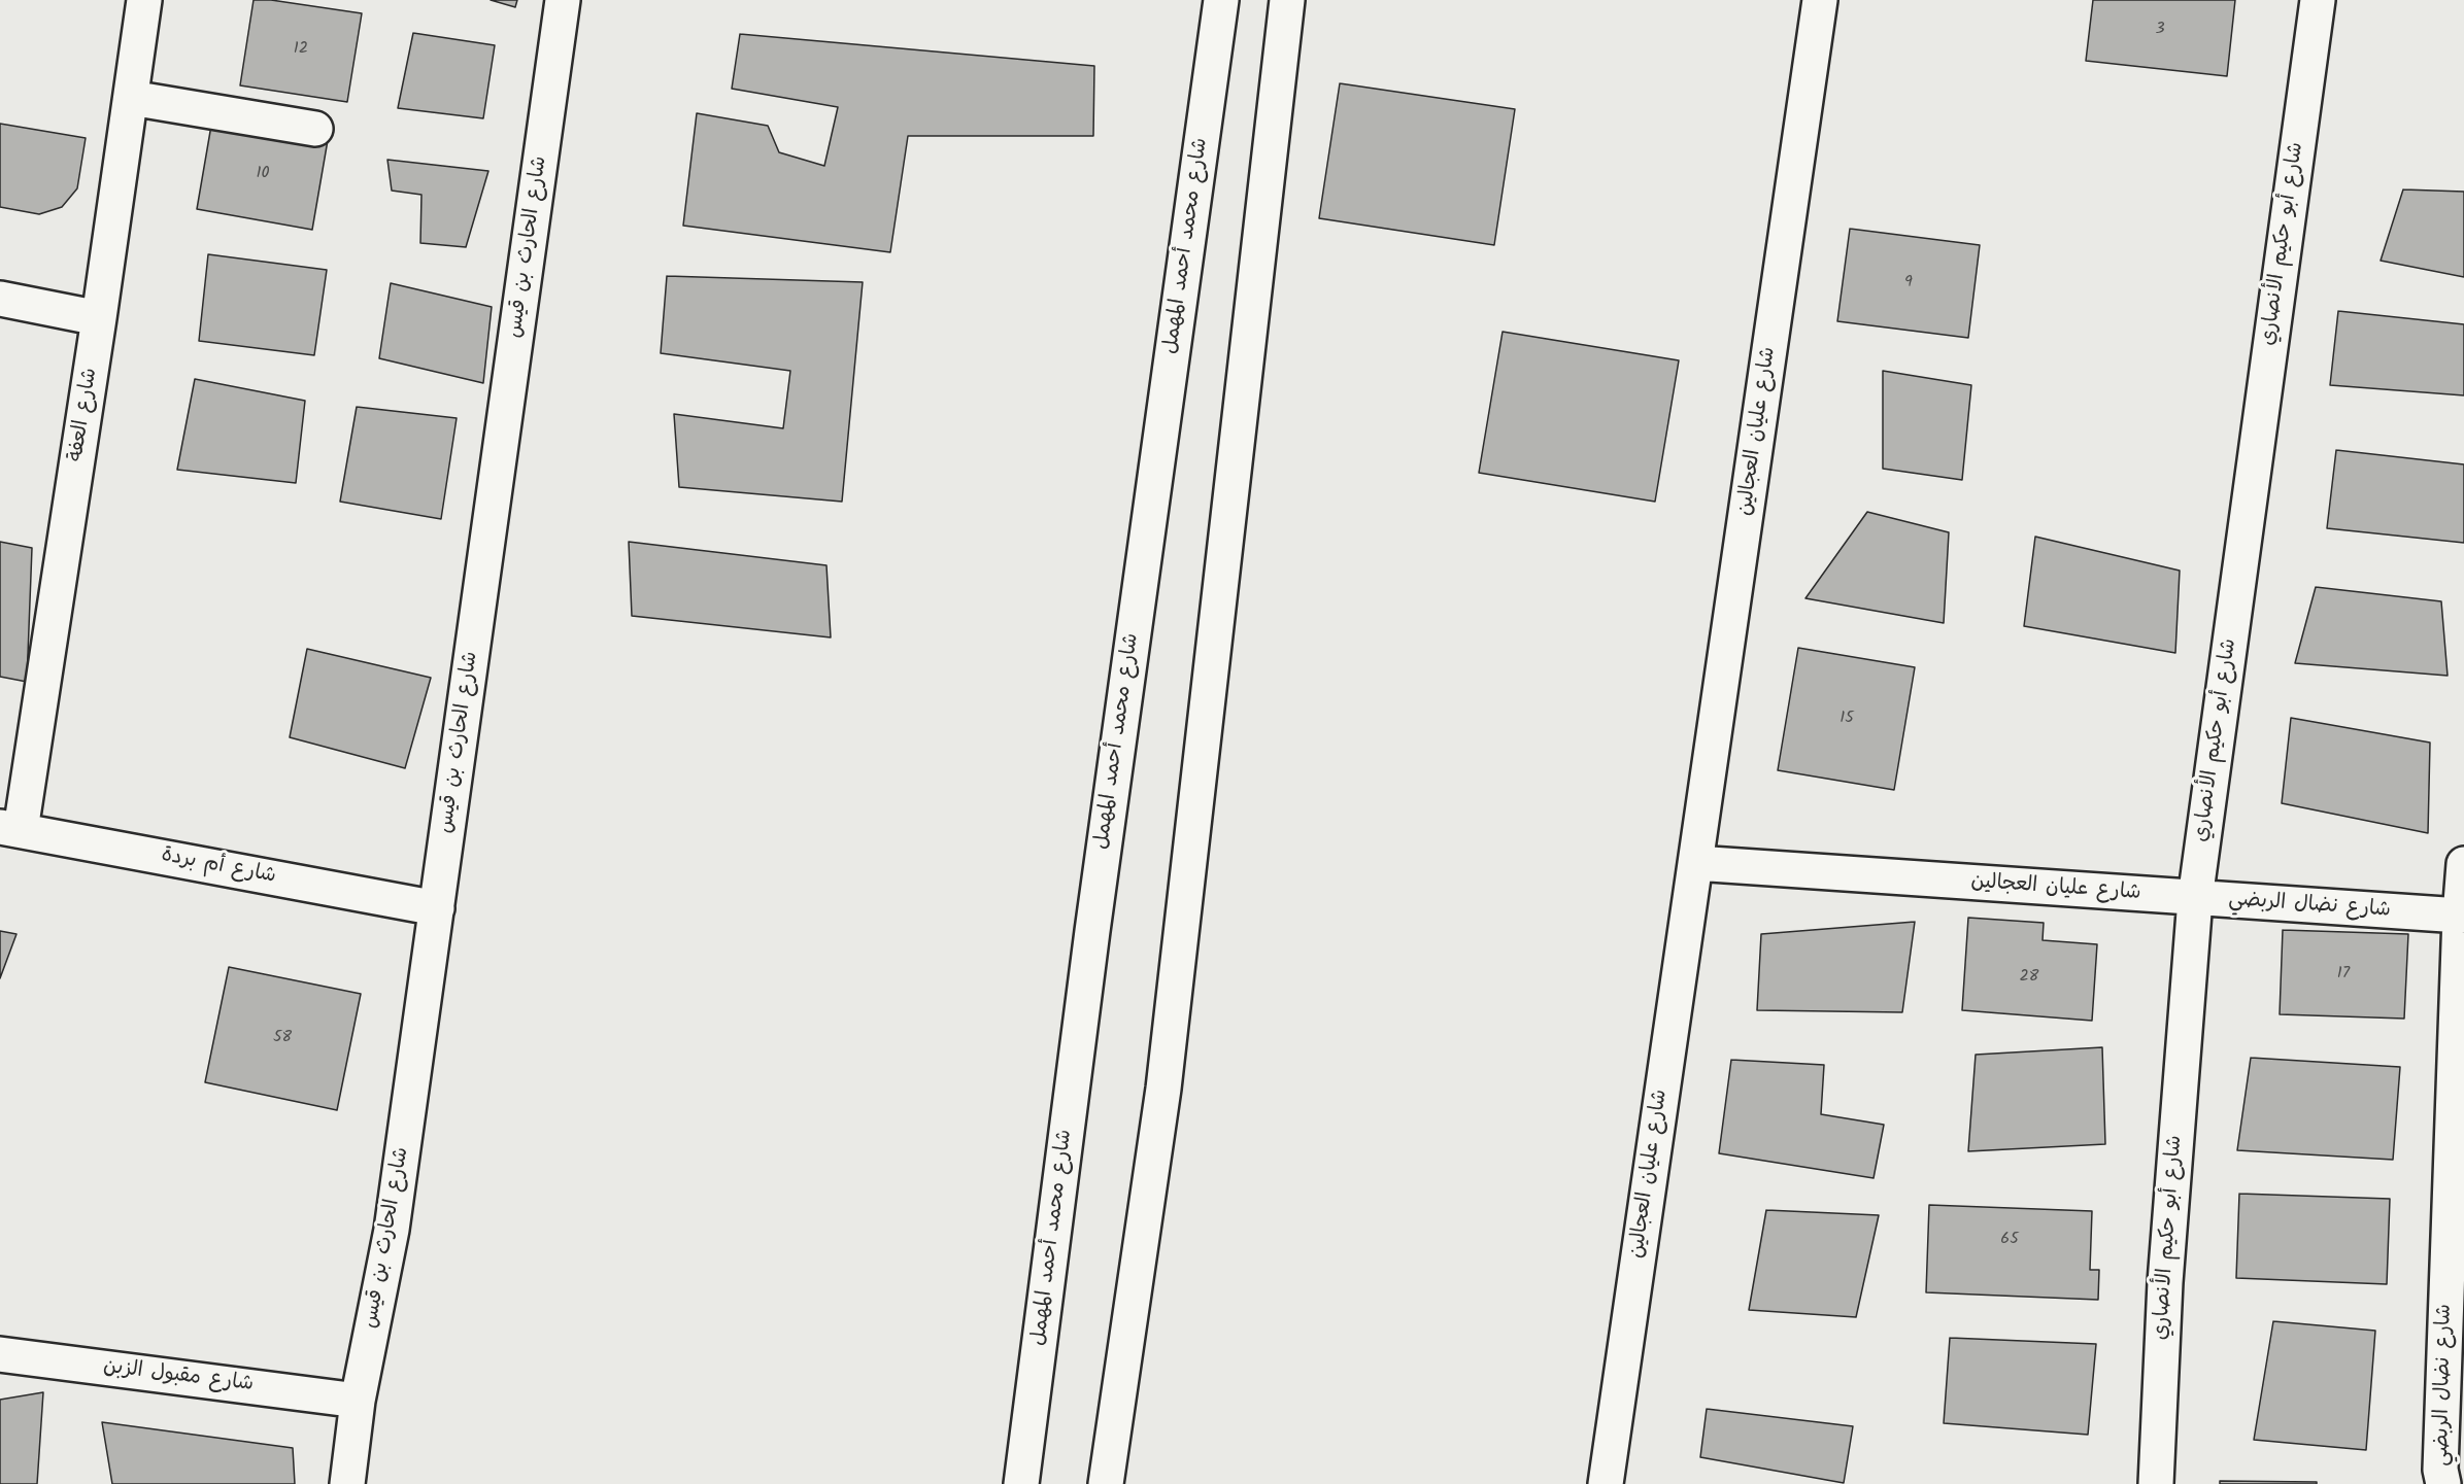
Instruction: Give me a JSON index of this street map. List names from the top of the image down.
{
  "streets": {
    "street": [
      "شارع أبو حكيم الأنصاري",
      "شارع محمد أحمد المهمل",
      "شارع الحارث بن قيس",
      "شارع العفة",
      "شارع عليان العجالين",
      "شارع أم بردة",
      "شارع نضال الربضي",
      "شارع مقبول الزبن"
    ]
  },
  "crossings": [
    ["شارع أبو حكيم الأنصاري", "شارع عليان العجالين"],
    ["شارع أبو حكيم الأنصاري", "شارع نضال الربضي"],
    ["شارع الحارث بن قيس", "شارع أم بردة"],
    ["شارع الحارث بن قيس", "شارع مقبول الزبن"],
    ["شارع العفة", "شارع أم بردة"],
    ["شارع عليان العجالين", "شارع نضال الربضي"]
  ],
  "house_numbers": [
    "3",
    "12",
    "10",
    "9",
    "15",
    "17",
    "28",
    "58",
    "65"
  ]
}
